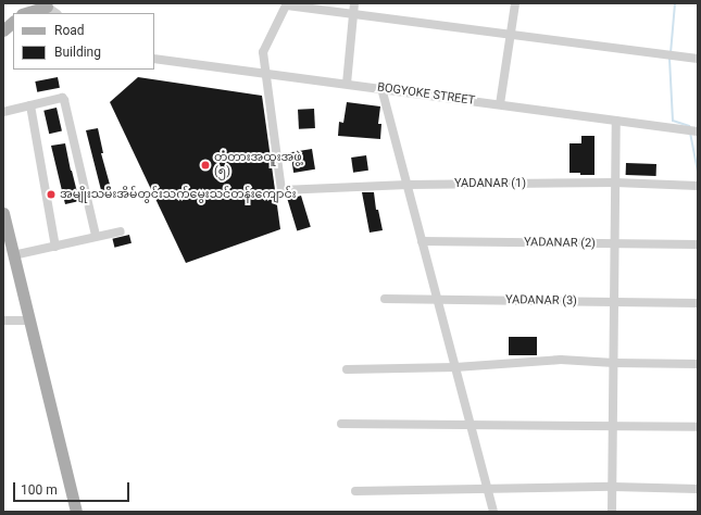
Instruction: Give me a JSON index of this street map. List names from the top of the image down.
{
  "streets": {
    "street": [
      "BOGYOKE STREET",
      "YADANAR (1)",
      "YADANAR (2)",
      "YADANAR (3)"
    ]
  },
  "crossings": [
    ["BOGYOKE STREET", "YADANAR (1)"]
  ],
  "places": ["တံတားအထူးအဖွဲ့ (၅)", "အမျိုးသမီးအိမ်တွင်းသက်မွေးသင်တန်းကျောင်း"],
  "legend": ["Road", "Building"],
  "scale_bar": "100 m"
}
